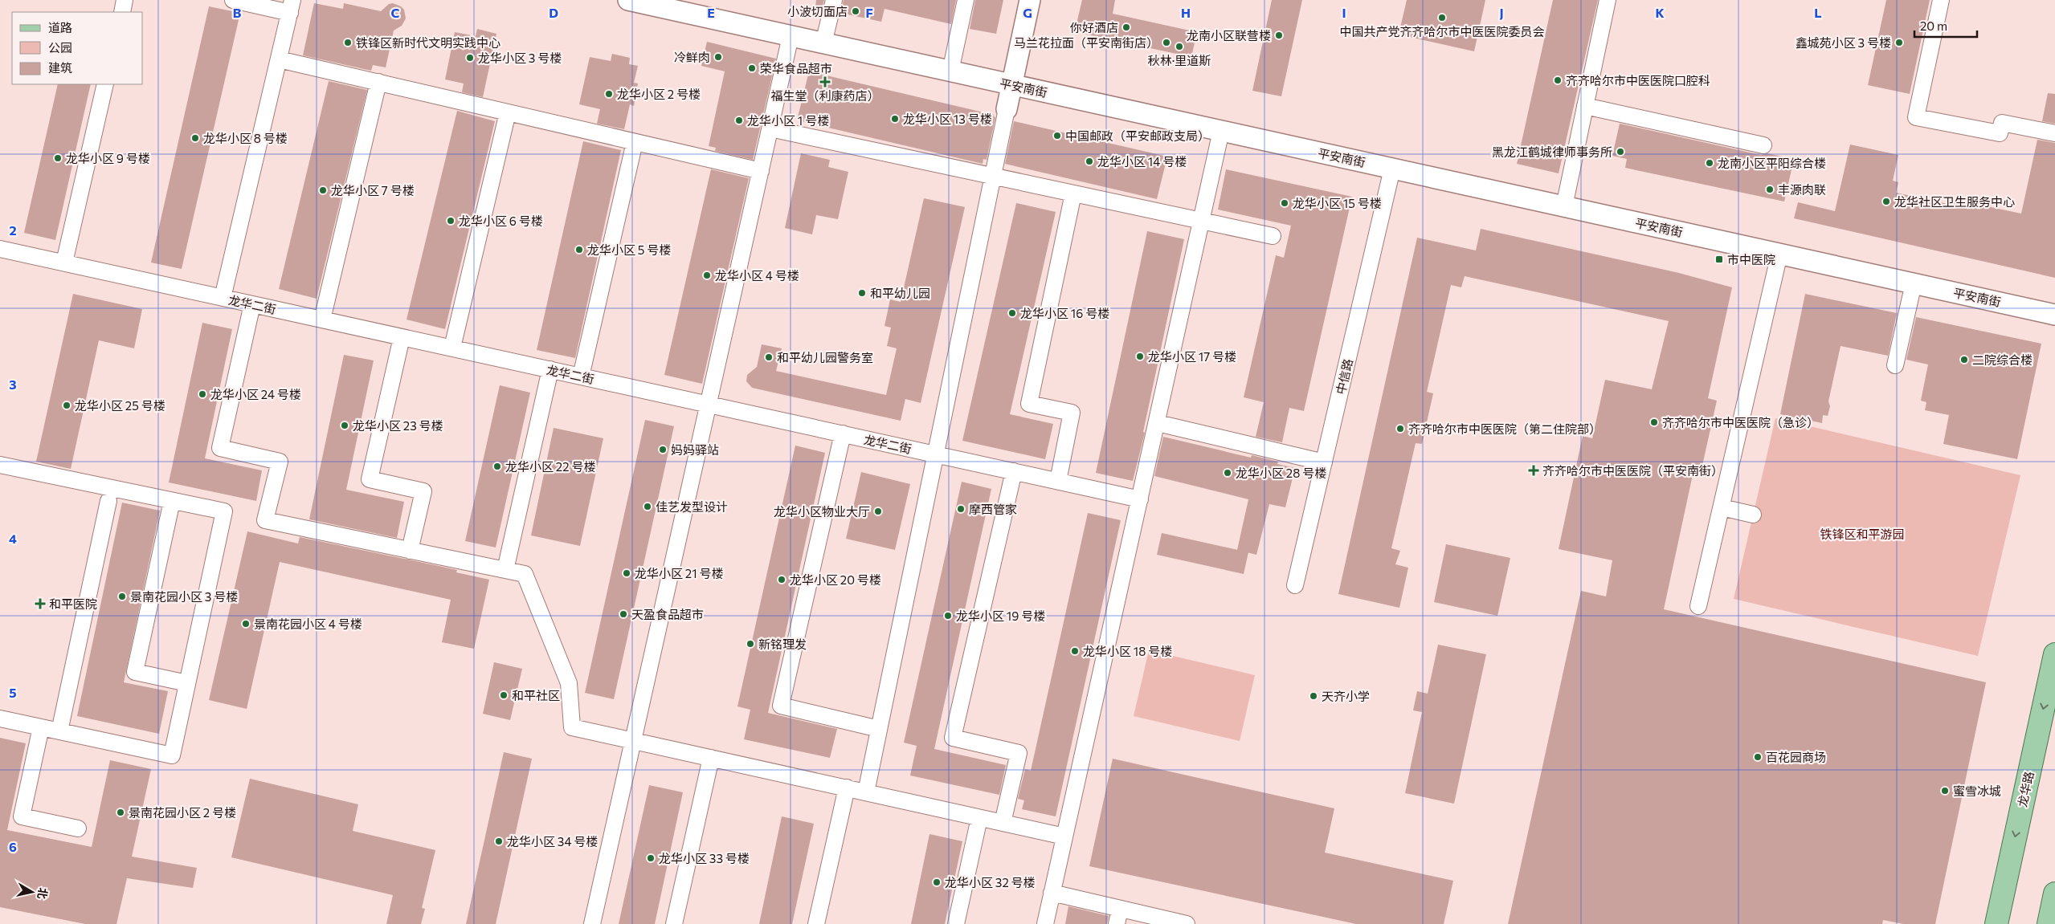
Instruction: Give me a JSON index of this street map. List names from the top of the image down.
{
  "streets": {
    "main road": ["龙华路"],
    "street": ["平安南街", "龙华二街", "中信路"]
  },
  "crossings": [
    ["平安南街", "中信路"]
  ],
  "one_way": ["龙华路"],
  "parks": ["铁锋区和平游园"],
  "places": {
    "other": [
      "小波切面店",
      "中国共产党齐齐哈尔市中医医院委员会",
      "你好酒店",
      "龙南小区联营楼",
      "铁锋区新时代文明实践中心",
      "马兰花拉面（平安南街店）",
      "鑫城苑小区 3 号楼",
      "秋林·里道斯",
      "冷鲜肉",
      "龙华小区 3 号楼",
      "荣华食品超市",
      "齐齐哈尔市中医医院口腔科",
      "龙华小区 2 号楼",
      "龙华小区 13 号楼",
      "龙华小区 1 号楼",
      "中国邮政（平安邮政支局）",
      "龙华小区 8 号楼",
      "黑龙江鹤城律师事务所",
      "龙华小区 9 号楼",
      "龙华小区 14 号楼",
      "龙南小区平阳综合楼",
      "丰源肉联",
      "龙华小区 7 号楼",
      "龙华社区卫生服务中心",
      "龙华小区 15 号楼",
      "龙华小区 6 号楼",
      "龙华小区 5 号楼",
      "龙华小区 4 号楼",
      "和平幼儿园",
      "龙华小区 16 号楼",
      "龙华小区 17 号楼",
      "和平幼儿园警务室",
      "二院综合楼",
      "龙华小区 24 号楼",
      "龙华小区 25 号楼",
      "齐齐哈尔市中医医院（急诊）",
      "龙华小区 23 号楼",
      "齐齐哈尔市中医医院（第二住院部）",
      "妈妈驿站",
      "龙华小区 22 号楼",
      "龙华小区 28 号楼",
      "佳艺发型设计",
      "摩西管家",
      "龙华小区物业大厅",
      "龙华小区 21 号楼",
      "龙华小区 20 号楼",
      "景南花园小区 3 号楼",
      "天盈食品超市",
      "龙华小区 19 号楼",
      "景南花园小区 4 号楼",
      "新铭理发",
      "龙华小区 18 号楼",
      "和平社区",
      "天齐小学",
      "百花园商场",
      "蜜雪冰城",
      "景南花园小区 2 号楼",
      "龙华小区 34 号楼",
      "龙华小区 33 号楼",
      "龙华小区 32 号楼"
    ],
    "health": ["福生堂（利康药店）", "齐齐哈尔市中医医院（平安南街）", "和平医院"],
    "transit": ["市中医院"]
  },
  "legend": ["道路", "公园", "建筑"],
  "scale_bar": "20 m",
  "north": "right",
  "grid": {
    "columns": [
      "B",
      "C",
      "D",
      "E",
      "F",
      "G",
      "H",
      "I",
      "J",
      "K",
      "L"
    ],
    "rows": [
      "2",
      "3",
      "4",
      "5",
      "6"
    ]
  }
}
